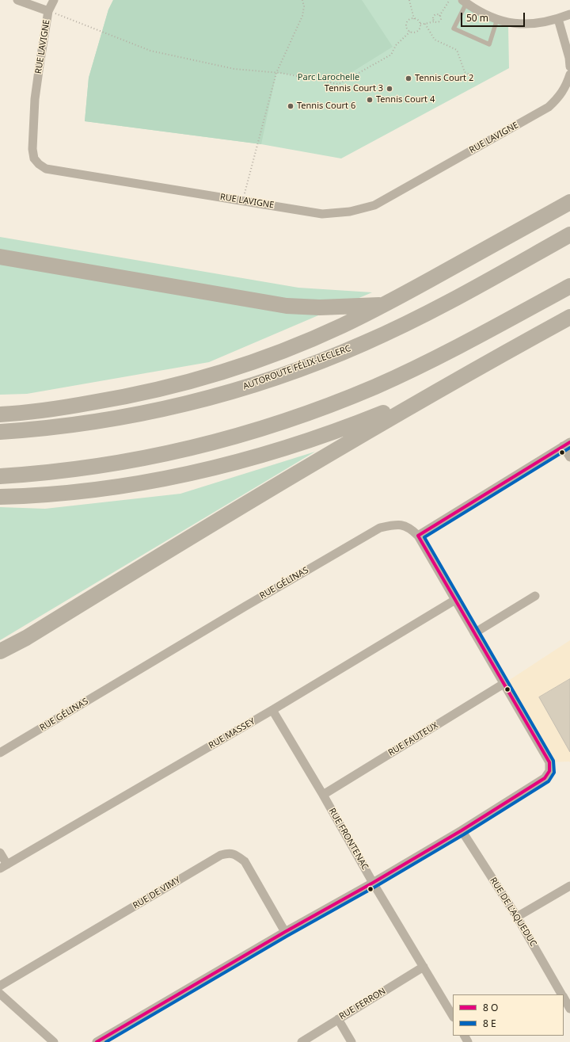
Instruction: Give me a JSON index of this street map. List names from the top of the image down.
{
  "streets": {
    "highway": ["AUTOROUTE FÉLIX-LECLERC"],
    "street": [
      "RUE LAVIGNE",
      "RUE GÉLINAS",
      "RUE MASSEY",
      "RUE FAUTEUX",
      "RUE FRONTENAC",
      "RUE DE VIMY",
      "RUE DE L'AQUEDUC",
      "RUE FERRON"
    ]
  },
  "crossings": [
    ["RUE MASSEY", "RUE FRONTENAC"],
    ["RUE FAUTEUX", "RUE FRONTENAC"],
    ["RUE FRONTENAC", "RUE FERRON"]
  ],
  "parks": ["Parc Larochelle"],
  "places": [
    "Tennis Court 2",
    "Tennis Court 3",
    "Tennis Court 4",
    "Tennis Court 6"
  ],
  "legend": ["8 O", "8 E"],
  "scale_bar": "50 m"
}
